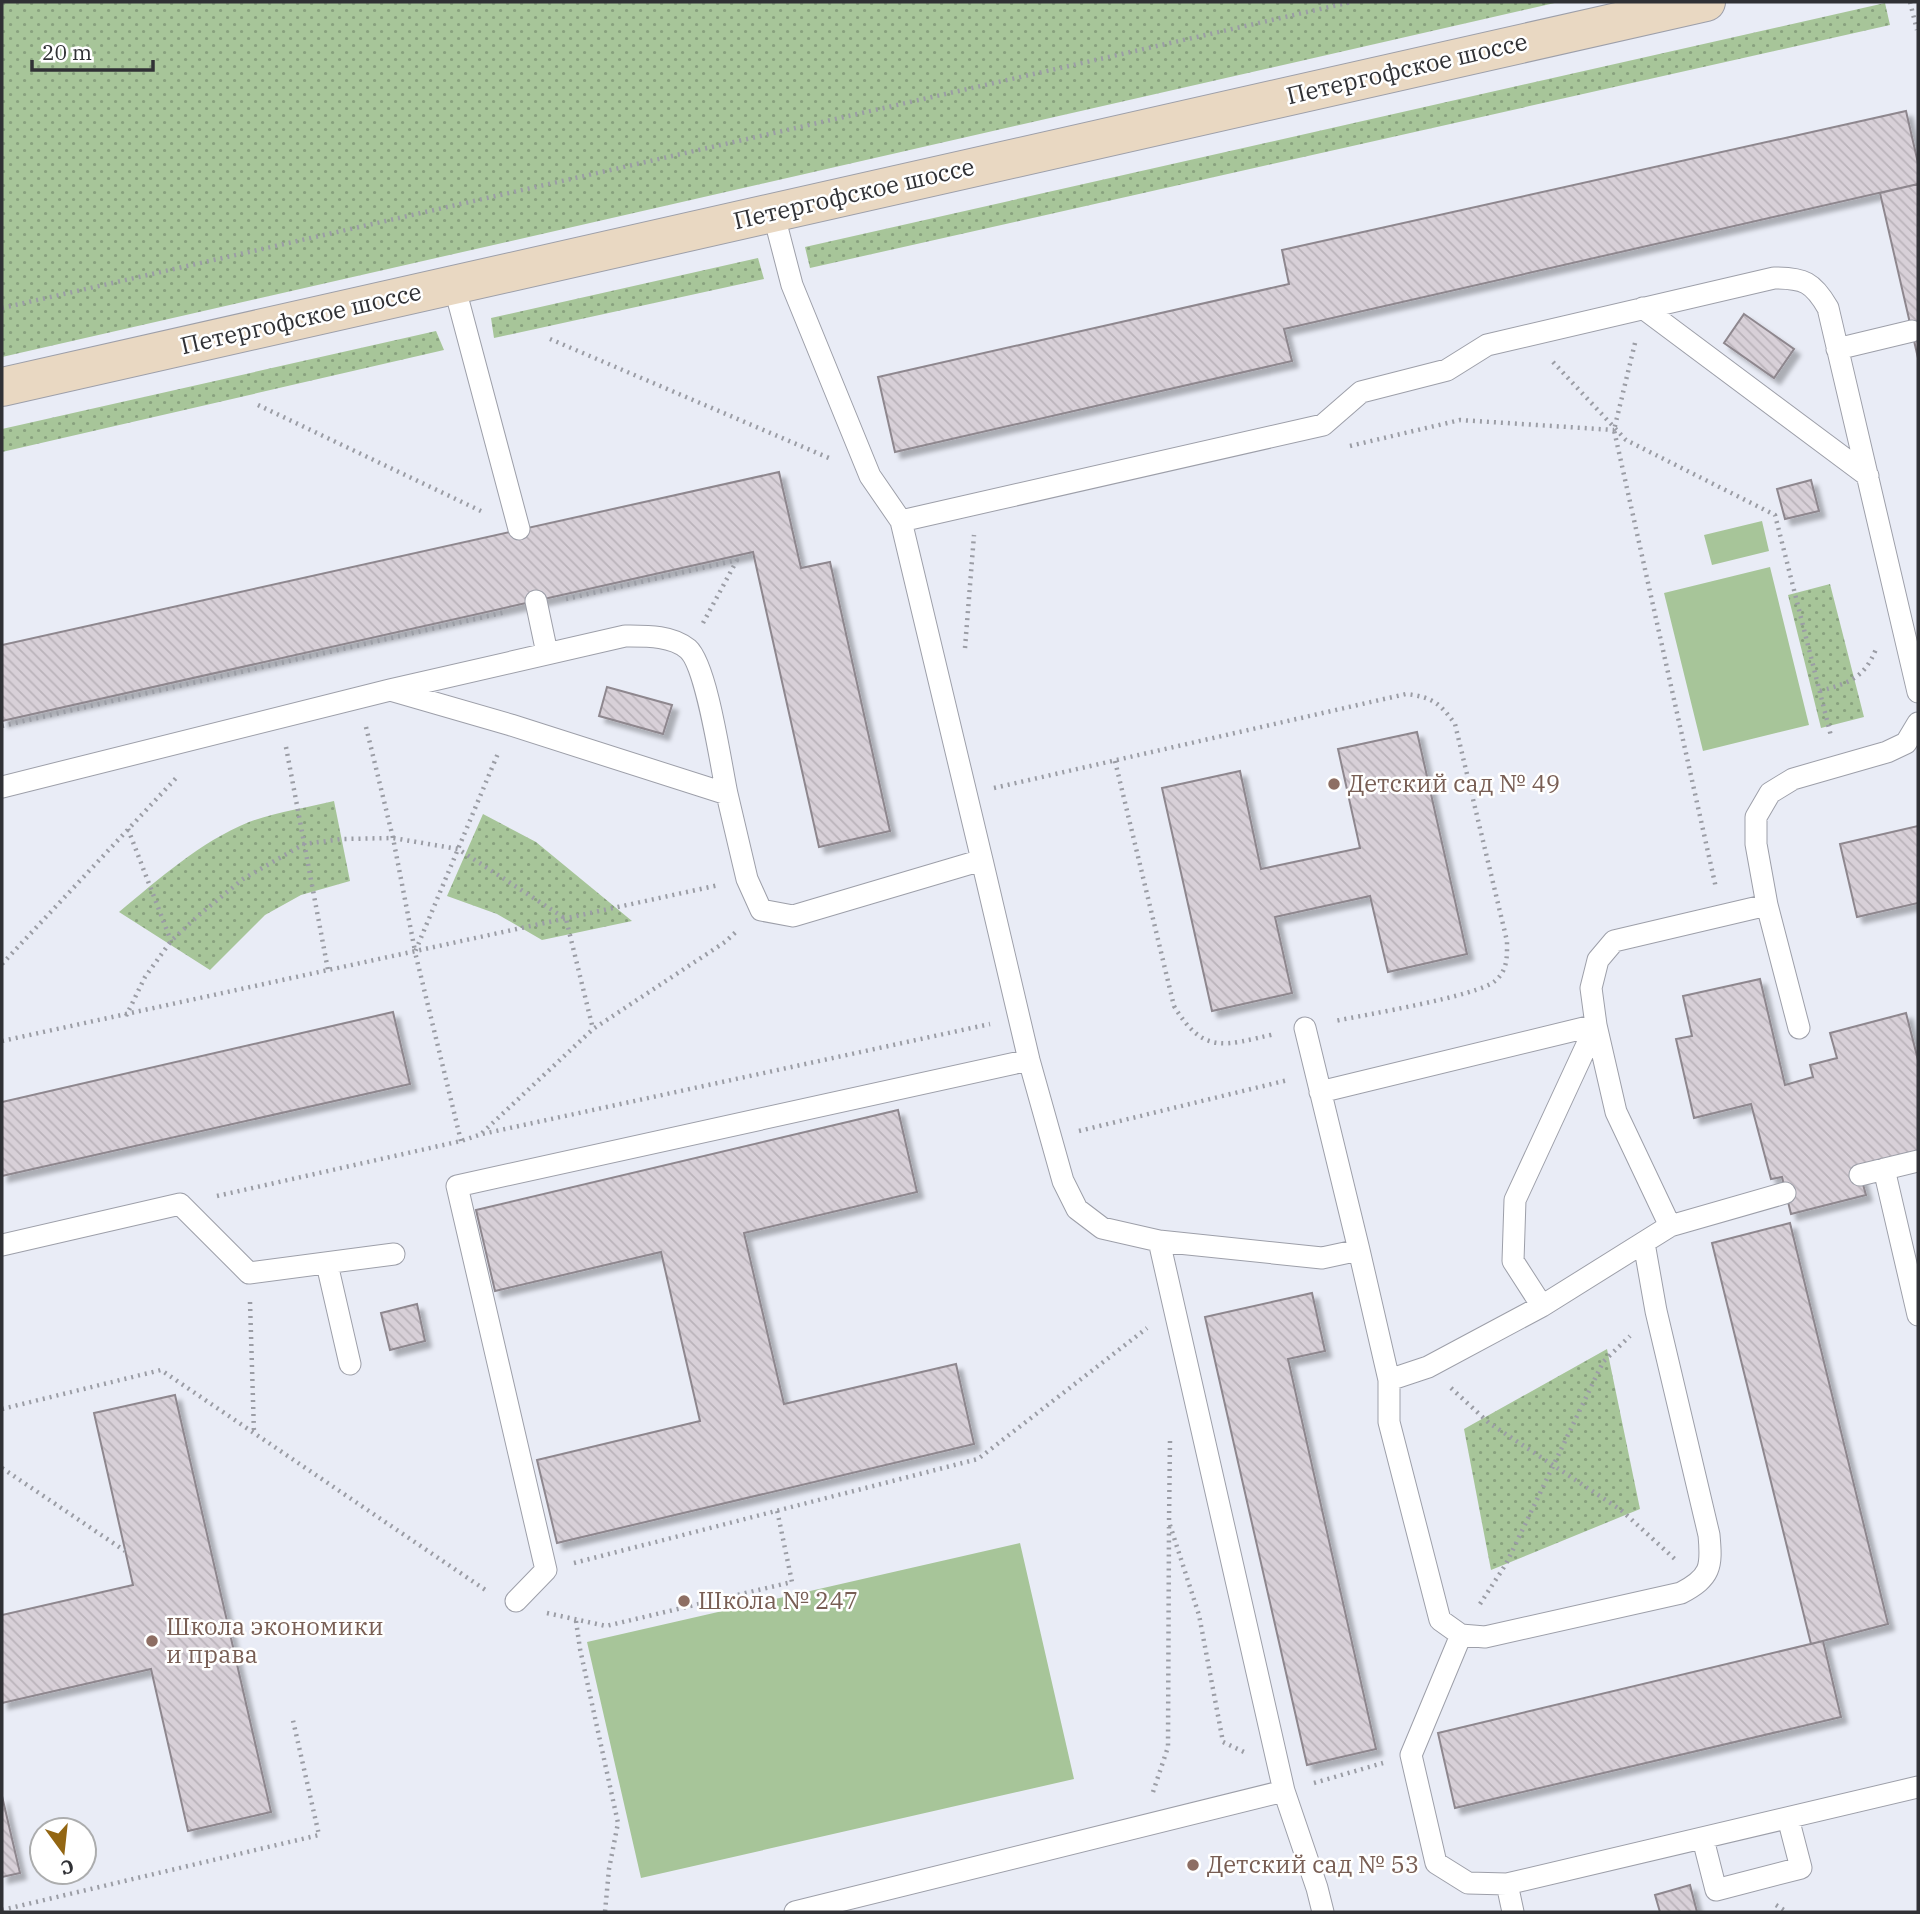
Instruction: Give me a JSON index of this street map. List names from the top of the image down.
{
  "streets": {
    "street": ["Петергофское шоссе"]
  },
  "places": [
    "Детский сад № 49",
    "Школа № 247",
    "Школа экономики и права",
    "Детский сад № 53"
  ],
  "scale_bar": "20 m",
  "north": "bottom"
}
